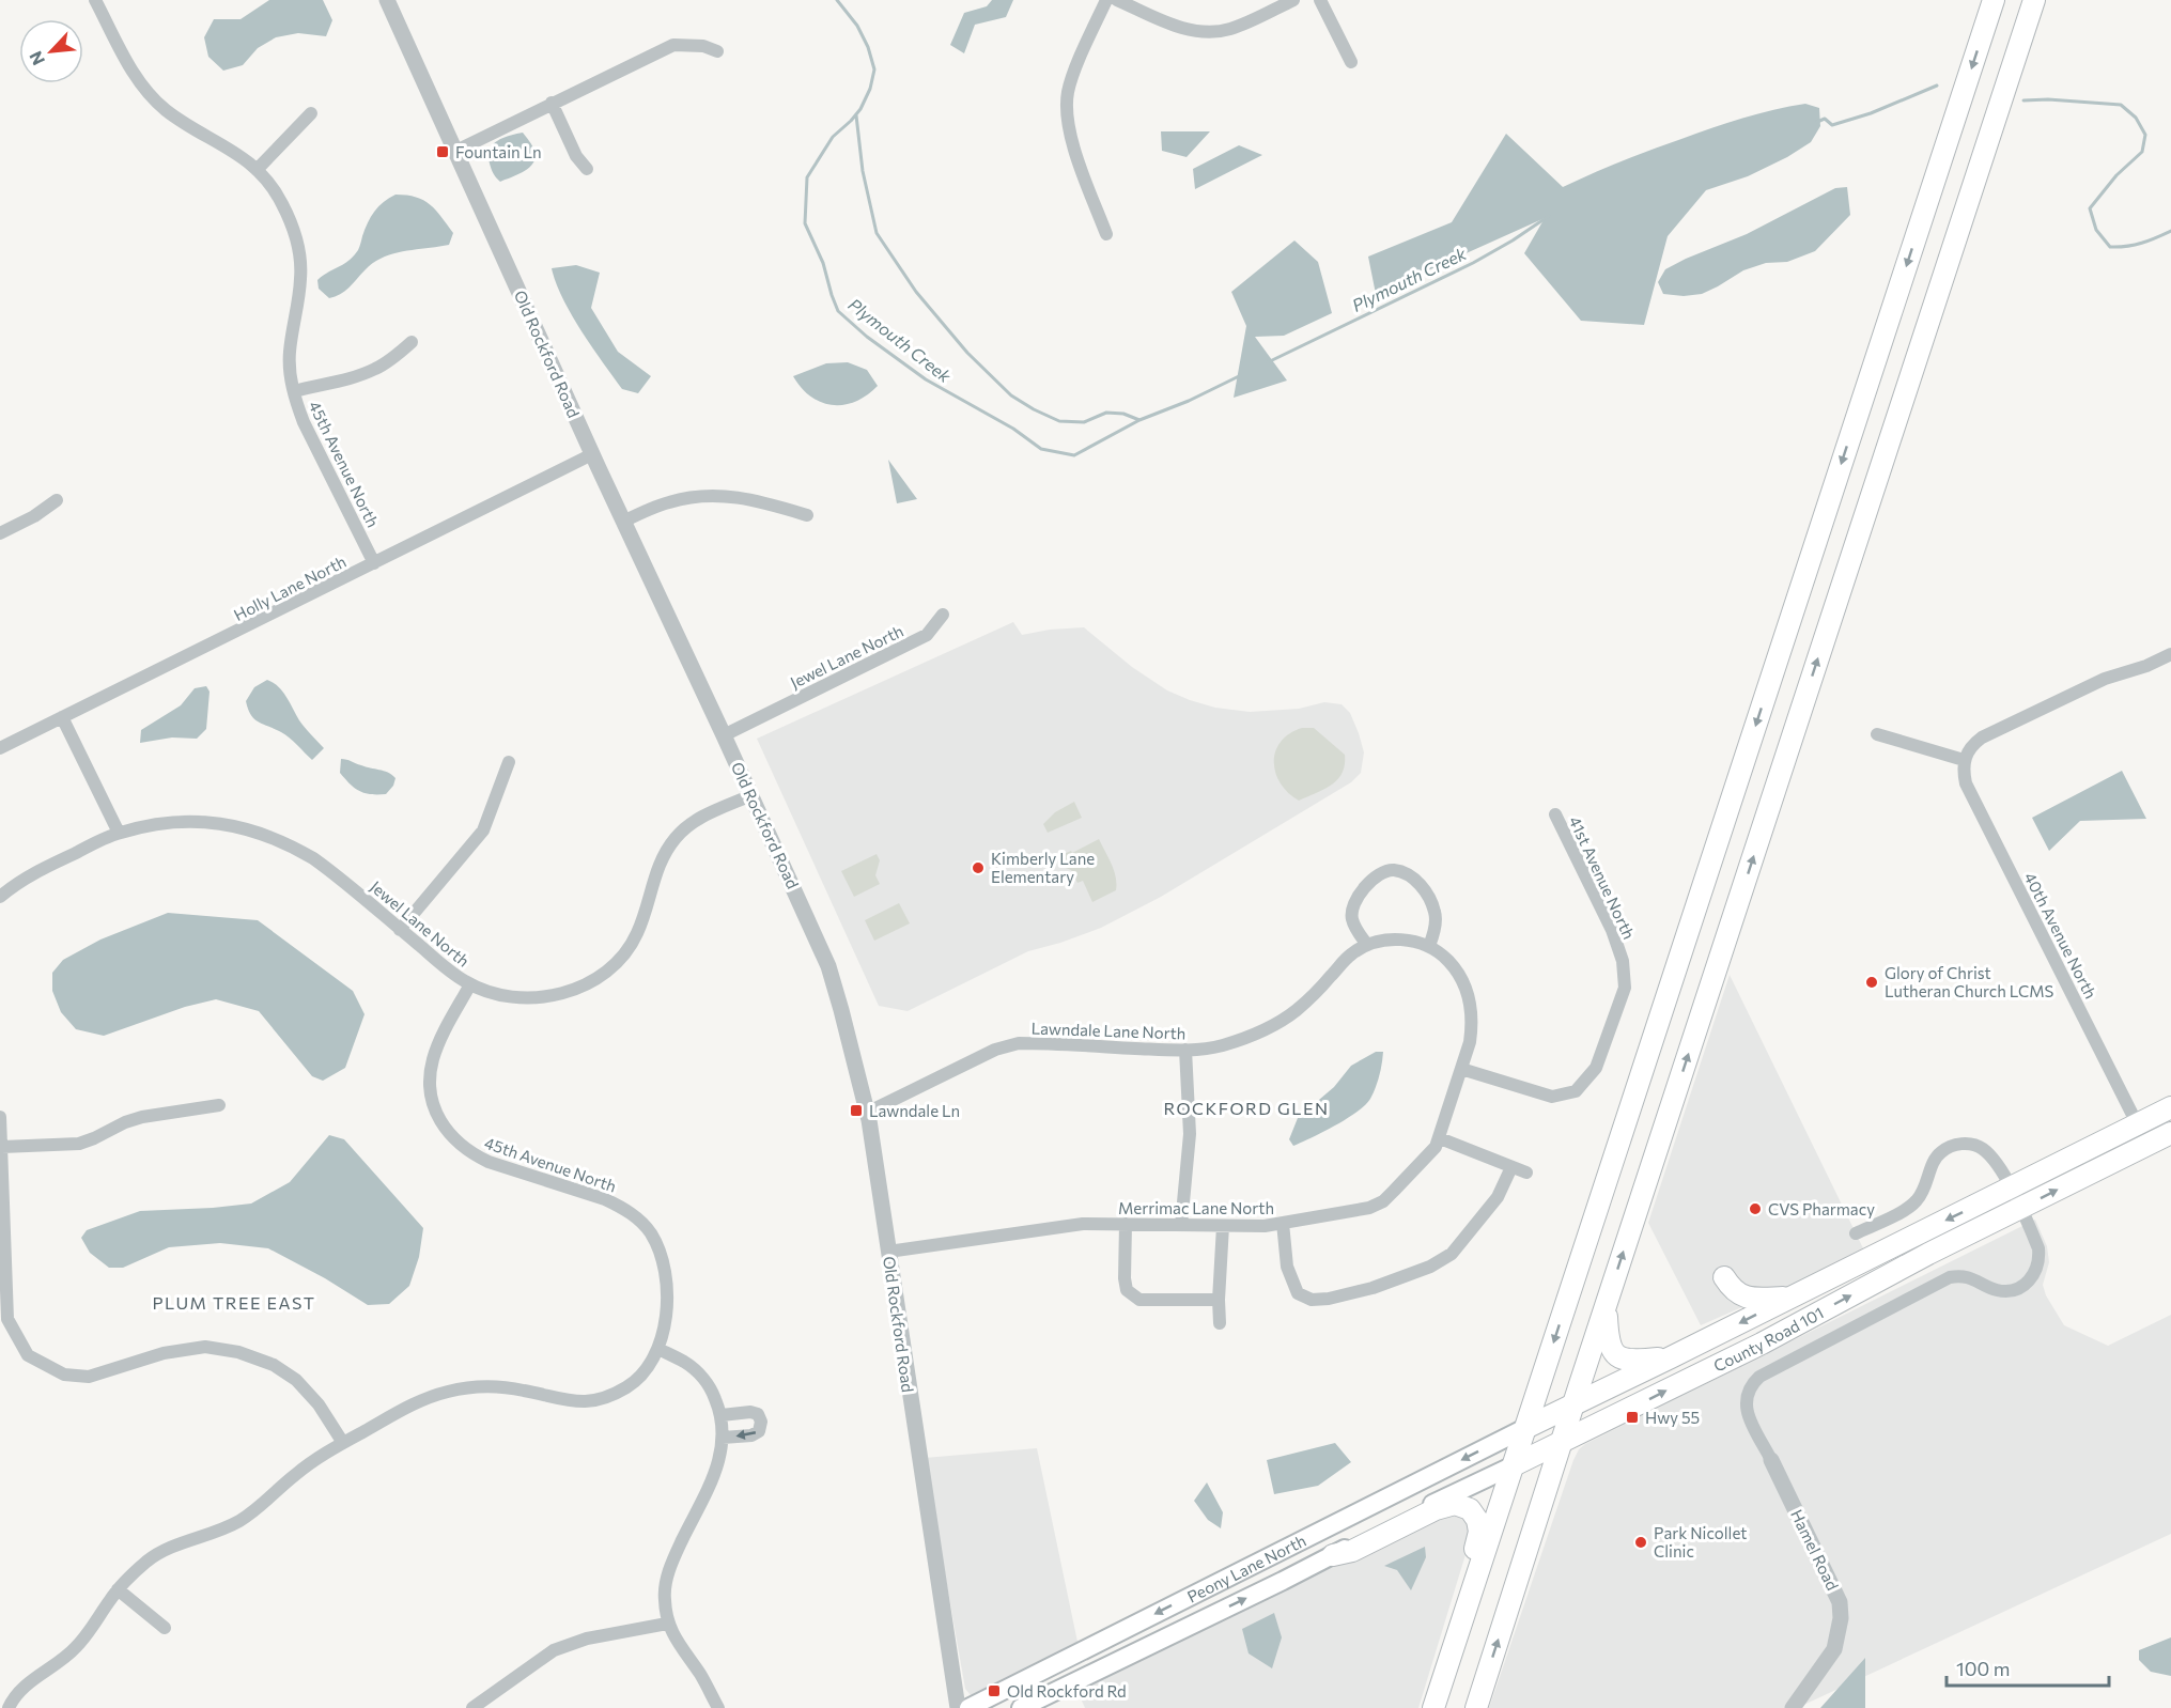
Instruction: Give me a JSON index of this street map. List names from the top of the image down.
{
  "streets": {
    "main road": ["County Road 101", "Peony Lane North"],
    "street": [
      "Old Rockford Road",
      "45th Avenue North",
      "Holly Lane North",
      "Jewel Lane North",
      "41st Avenue North",
      "40th Avenue North",
      "Lawndale Lane North",
      "Merrimac Lane North",
      "Hamel Road"
    ]
  },
  "crossings": [
    ["Old Rockford Road", "Holly Lane North"],
    ["Old Rockford Road", "Jewel Lane North"],
    ["Old Rockford Road", "Lawndale Lane North"],
    ["Old Rockford Road", "Merrimac Lane North"],
    ["45th Avenue North", "Holly Lane North"],
    ["45th Avenue North", "Jewel Lane North"],
    ["41st Avenue North", "Lawndale Lane North"],
    ["41st Avenue North", "Merrimac Lane North"],
    ["40th Avenue North", "County Road 101"],
    ["Lawndale Lane North", "Merrimac Lane North"],
    ["County Road 101", "Hamel Road"],
    ["County Road 101", "Peony Lane North"]
  ],
  "districts": ["ROCKFORD GLEN", "PLUM TREE EAST"],
  "water": ["Plymouth Creek"],
  "places": {
    "transit": [
      "Fountain Ln",
      "Lawndale Ln",
      "Hwy 55",
      "Old Rockford Rd"
    ],
    "other": [
      "Kimberly Lane Elementary",
      "Glory of Christ Lutheran Church LCMS",
      "CVS Pharmacy",
      "Park Nicollet Clinic"
    ]
  },
  "scale_bar": "100 m",
  "north": "bottom left"
}
